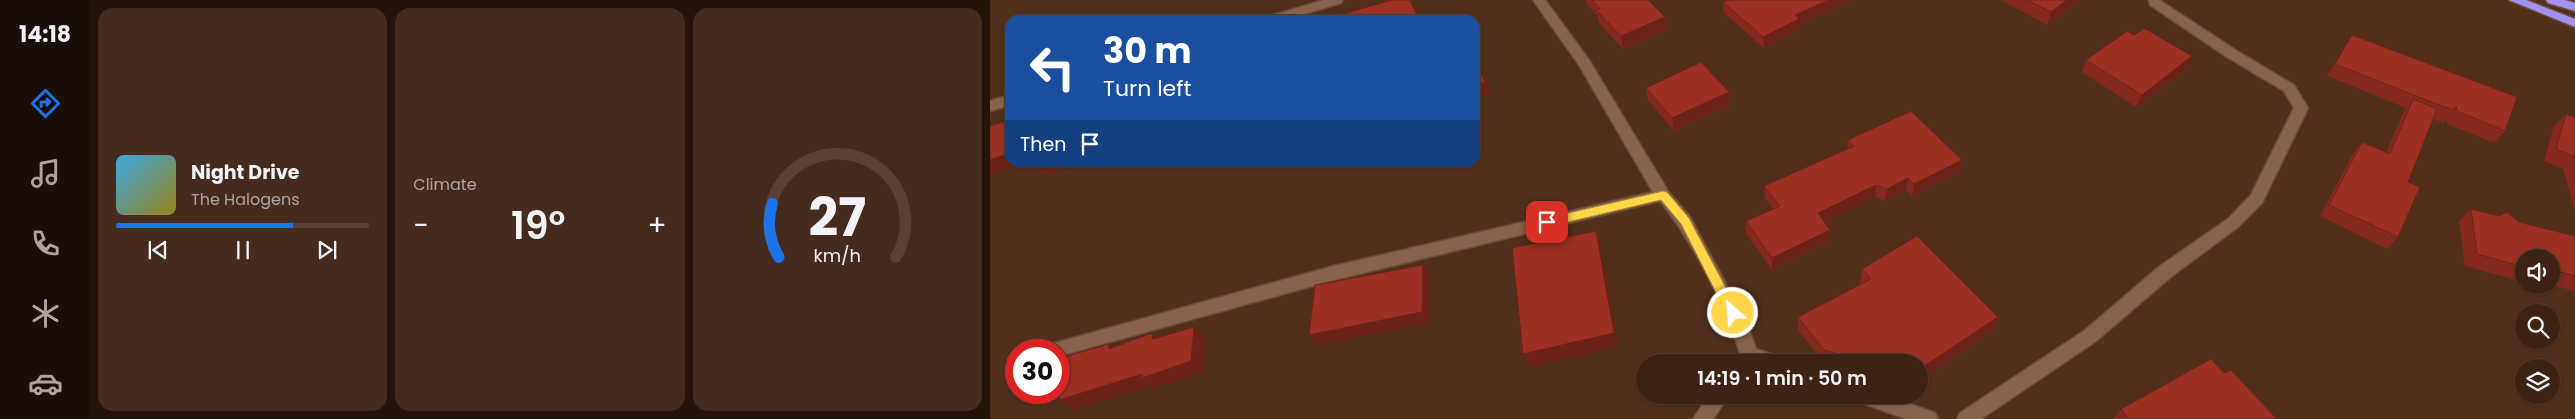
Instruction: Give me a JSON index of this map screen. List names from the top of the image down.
{
  "page": {
    "tabs": "14:18",
    "tile": "Climate",
    "turn": ["30 m", "Turn left"],
    "then": "Then",
    "song": ["Night Drive", "The Halogens"],
    "heat": ["−", "19°", "+"],
    "limit": "30",
    "trip": "14:19 · 1 min · 50 m",
    "gauge": ["27", "km/h"]
  }
}
